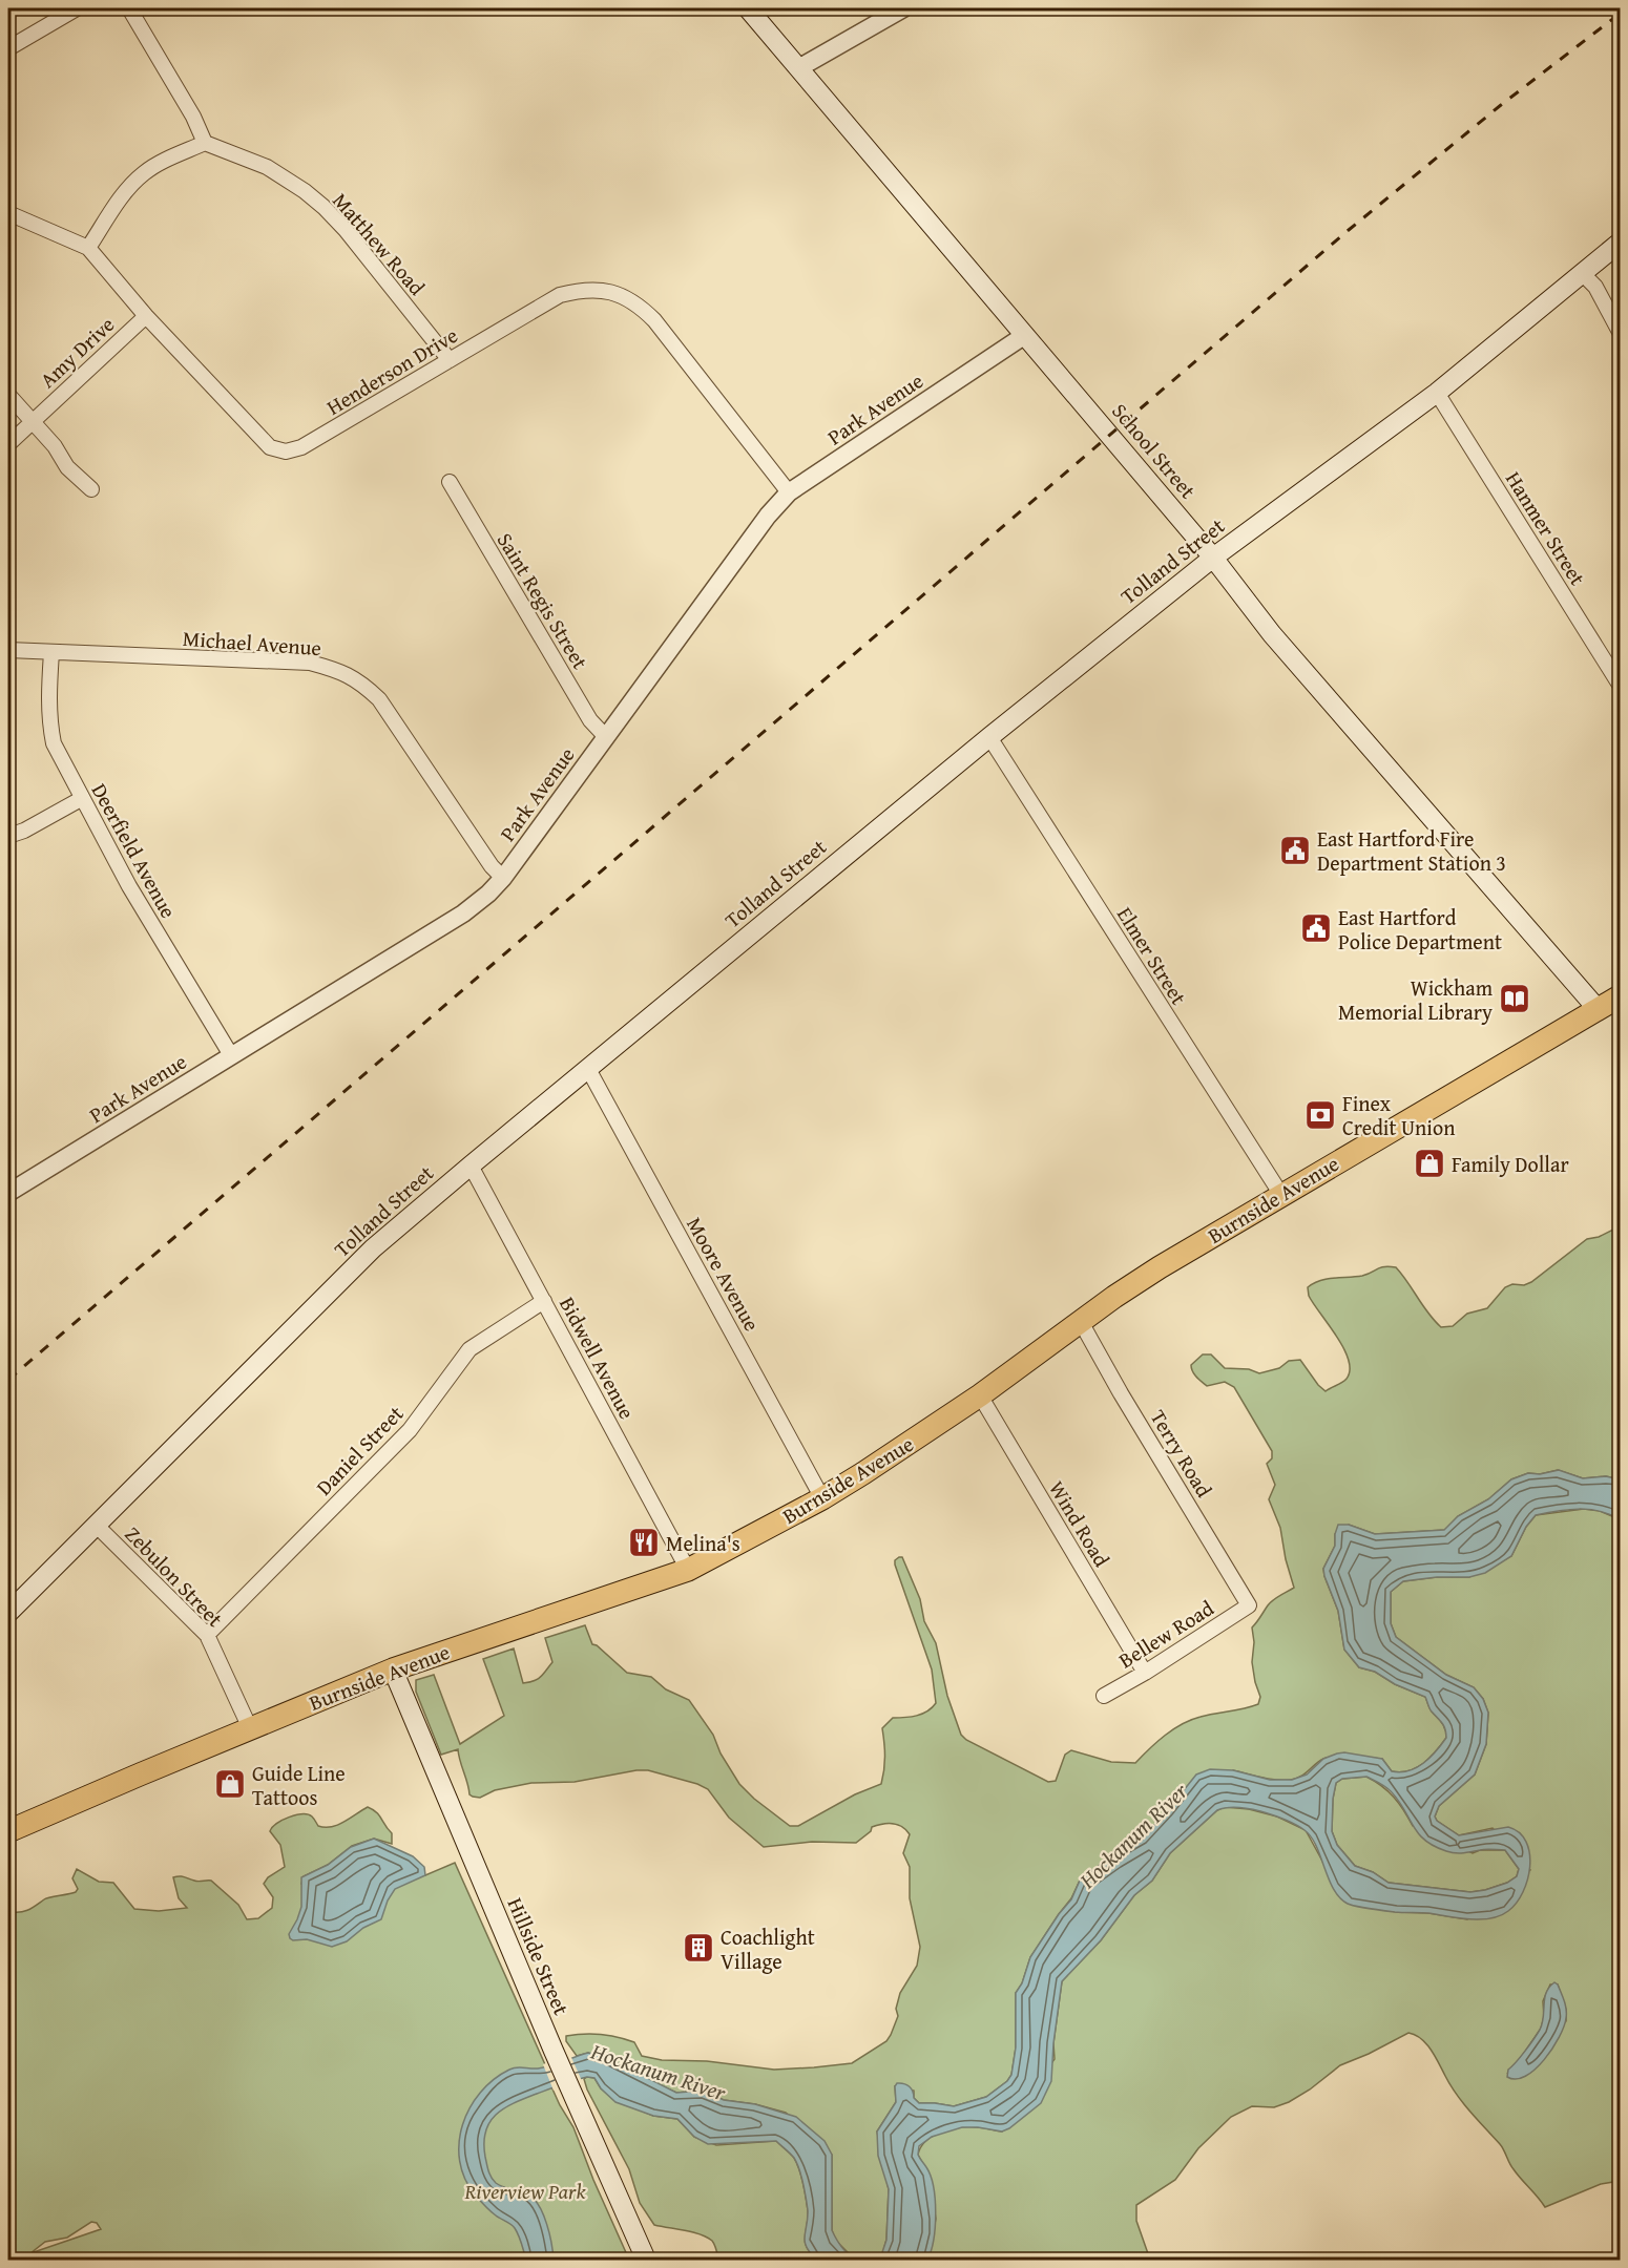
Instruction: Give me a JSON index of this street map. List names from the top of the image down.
{
  "streets": {
    "main road": [
      "School Street",
      "Tolland Street",
      "Burnside Avenue",
      "Hillside Street"
    ],
    "street": [
      "Matthew Road",
      "Amy Drive",
      "Henderson Drive",
      "Park Avenue",
      "Hanmer Street",
      "Saint Regis Street",
      "Michael Avenue",
      "Deerfield Avenue",
      "Elmer Street",
      "Moore Avenue",
      "Bidwell Avenue",
      "Daniel Street",
      "Terry Road",
      "Wind Road",
      "Zebulon Street",
      "Bellew Road"
    ]
  },
  "crossings": [
    ["Matthew Road", "Henderson Drive"],
    ["Amy Drive", "Henderson Drive"],
    ["Henderson Drive", "Park Avenue"],
    ["Park Avenue", "School Street"],
    ["Park Avenue", "Saint Regis Street"],
    ["Park Avenue", "Michael Avenue"],
    ["Park Avenue", "Deerfield Avenue"],
    ["School Street", "Tolland Street"],
    ["School Street", "Burnside Avenue"],
    ["Hanmer Street", "Tolland Street"],
    ["Tolland Street", "Elmer Street"],
    ["Tolland Street", "Moore Avenue"],
    ["Tolland Street", "Bidwell Avenue"],
    ["Tolland Street", "Zebulon Street"],
    ["Michael Avenue", "Deerfield Avenue"],
    ["Elmer Street", "Burnside Avenue"],
    ["Burnside Avenue", "Moore Avenue"],
    ["Burnside Avenue", "Bidwell Avenue"],
    ["Burnside Avenue", "Terry Road"],
    ["Burnside Avenue", "Wind Road"],
    ["Burnside Avenue", "Zebulon Street"],
    ["Burnside Avenue", "Hillside Street"],
    ["Bidwell Avenue", "Daniel Street"],
    ["Daniel Street", "Zebulon Street"],
    ["Terry Road", "Bellew Road"],
    ["Wind Road", "Bellew Road"]
  ],
  "water": ["Hockanum River"],
  "parks": ["Riverview Park"],
  "places": {
    "public building": ["East Hartford Fire Department Station 3", "East Hartford Police Department"],
    "library": ["Wickham Memorial Library"],
    "bank": ["Finex Credit Union"],
    "shop": ["Family Dollar", "Guide Line Tattoos"],
    "restaurant": ["Melina's"],
    "building": ["Coachlight Village"]
  }
}
